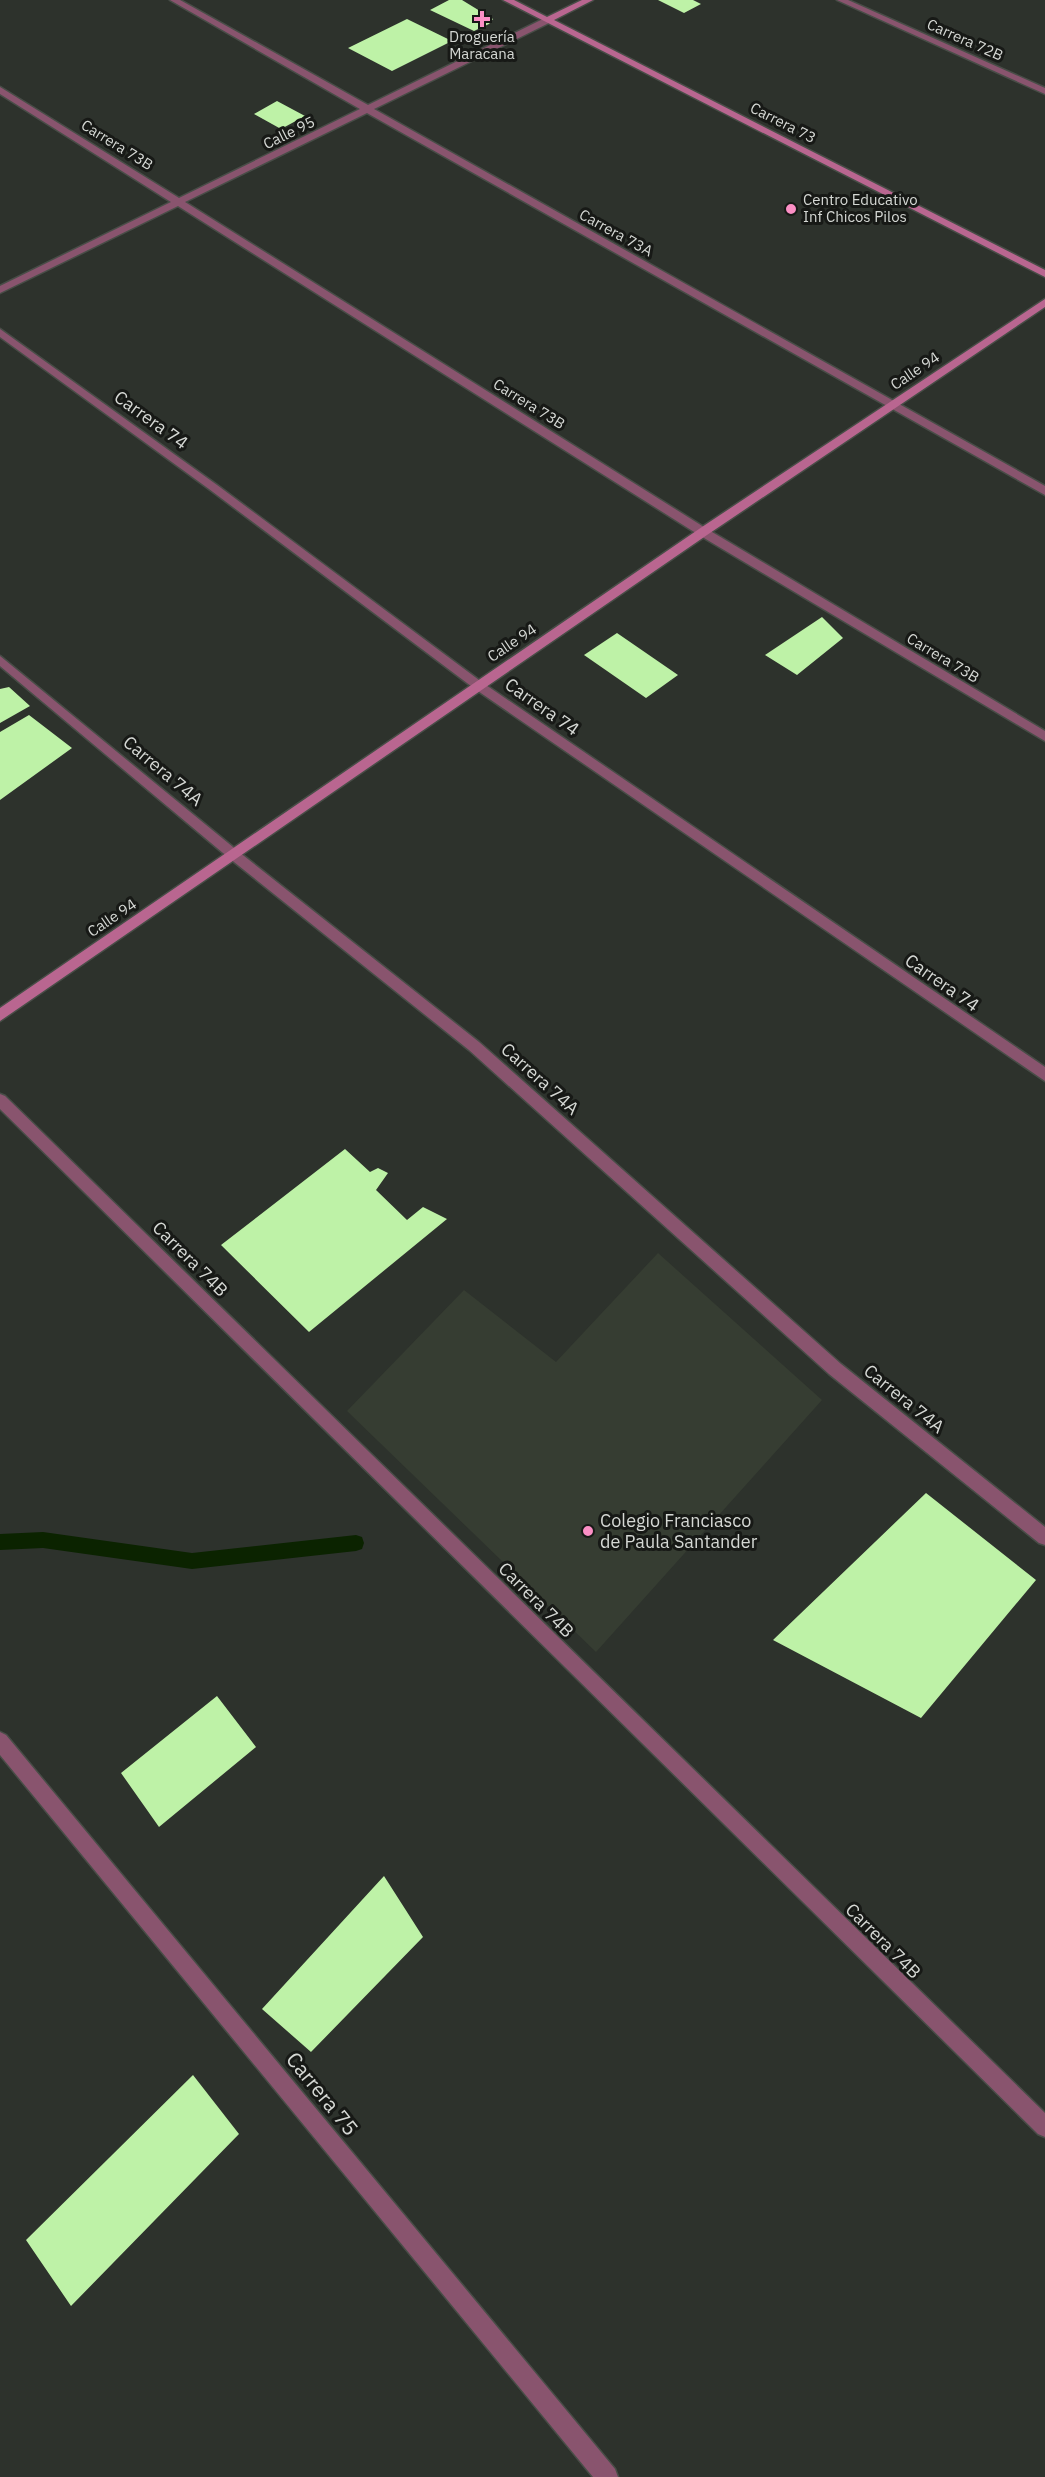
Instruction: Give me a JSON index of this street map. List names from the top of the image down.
{
  "streets": {
    "street": [
      "Carrera 72B",
      "Carrera 73",
      "Calle 95",
      "Carrera 73B",
      "Carrera 73A",
      "Calle 94",
      "Carrera 74",
      "Carrera 74A",
      "Carrera 74B",
      "Carrera 75"
    ]
  },
  "crossings": [
    ["Carrera 73", "Calle 95"],
    ["Calle 95", "Carrera 73B"],
    ["Calle 95", "Carrera 73A"],
    ["Carrera 73B", "Calle 94"],
    ["Carrera 73A", "Calle 94"],
    ["Calle 94", "Carrera 74"],
    ["Calle 94", "Carrera 74A"]
  ],
  "places": {
    "health": ["Droguería Maracana"],
    "other": ["Centro Educativo Inf Chicos Pilos", "Colegio Franciasco de Paula Santander"]
  }
}
